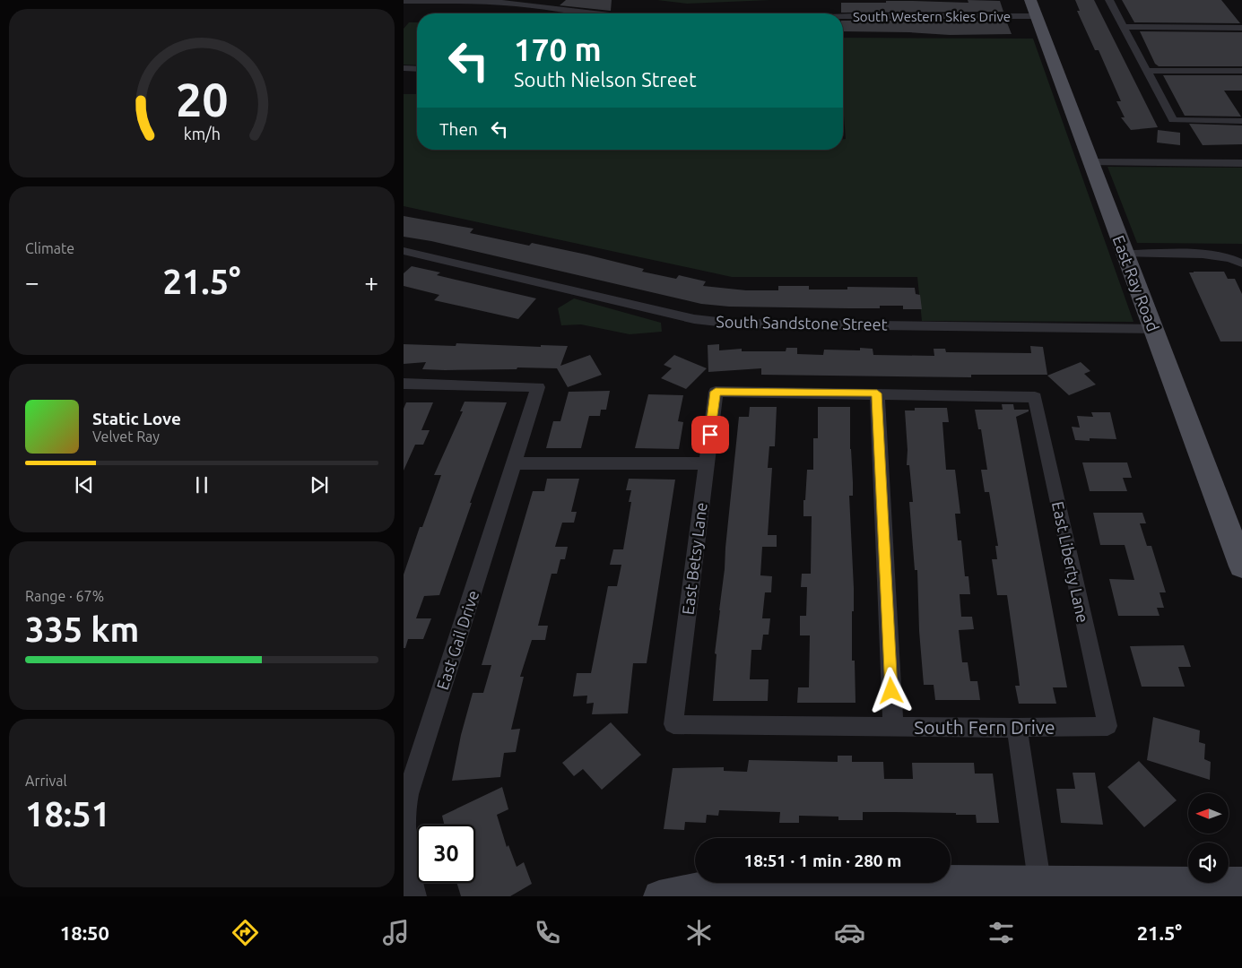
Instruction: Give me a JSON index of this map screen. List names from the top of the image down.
{
  "streets": {
    "main road": ["East Ray Road"],
    "street": [
      "South Western Skies Drive",
      "South Sandstone Street",
      "East Betsy Lane",
      "East Liberty Lane",
      "East Gail Drive",
      "South Fern Drive"
    ]
  },
  "crossings": [
    ["South Western Skies Drive", "East Ray Road"],
    ["East Ray Road", "South Sandstone Street"],
    ["East Betsy Lane", "East Liberty Lane"],
    ["East Betsy Lane", "South Fern Drive"],
    ["East Liberty Lane", "South Fern Drive"]
  ],
  "north": "left",
  "page": {
    "turn": ["170 m", "South Nielson Street"],
    "then": "Then",
    "tile": [
      "Climate",
      ["Range · 67%", "335 km"],
      ["Arrival", "18:51"]
    ],
    "heat": ["−", "21.5°", "+"],
    "song": ["Static Love", "Velvet Ray"],
    "limit": "30",
    "trip": "18:51 · 1 min · 280 m",
    "tabs": ["18:50", "21.5°"],
    "gauge": ["20", "km/h"]
  }
}
